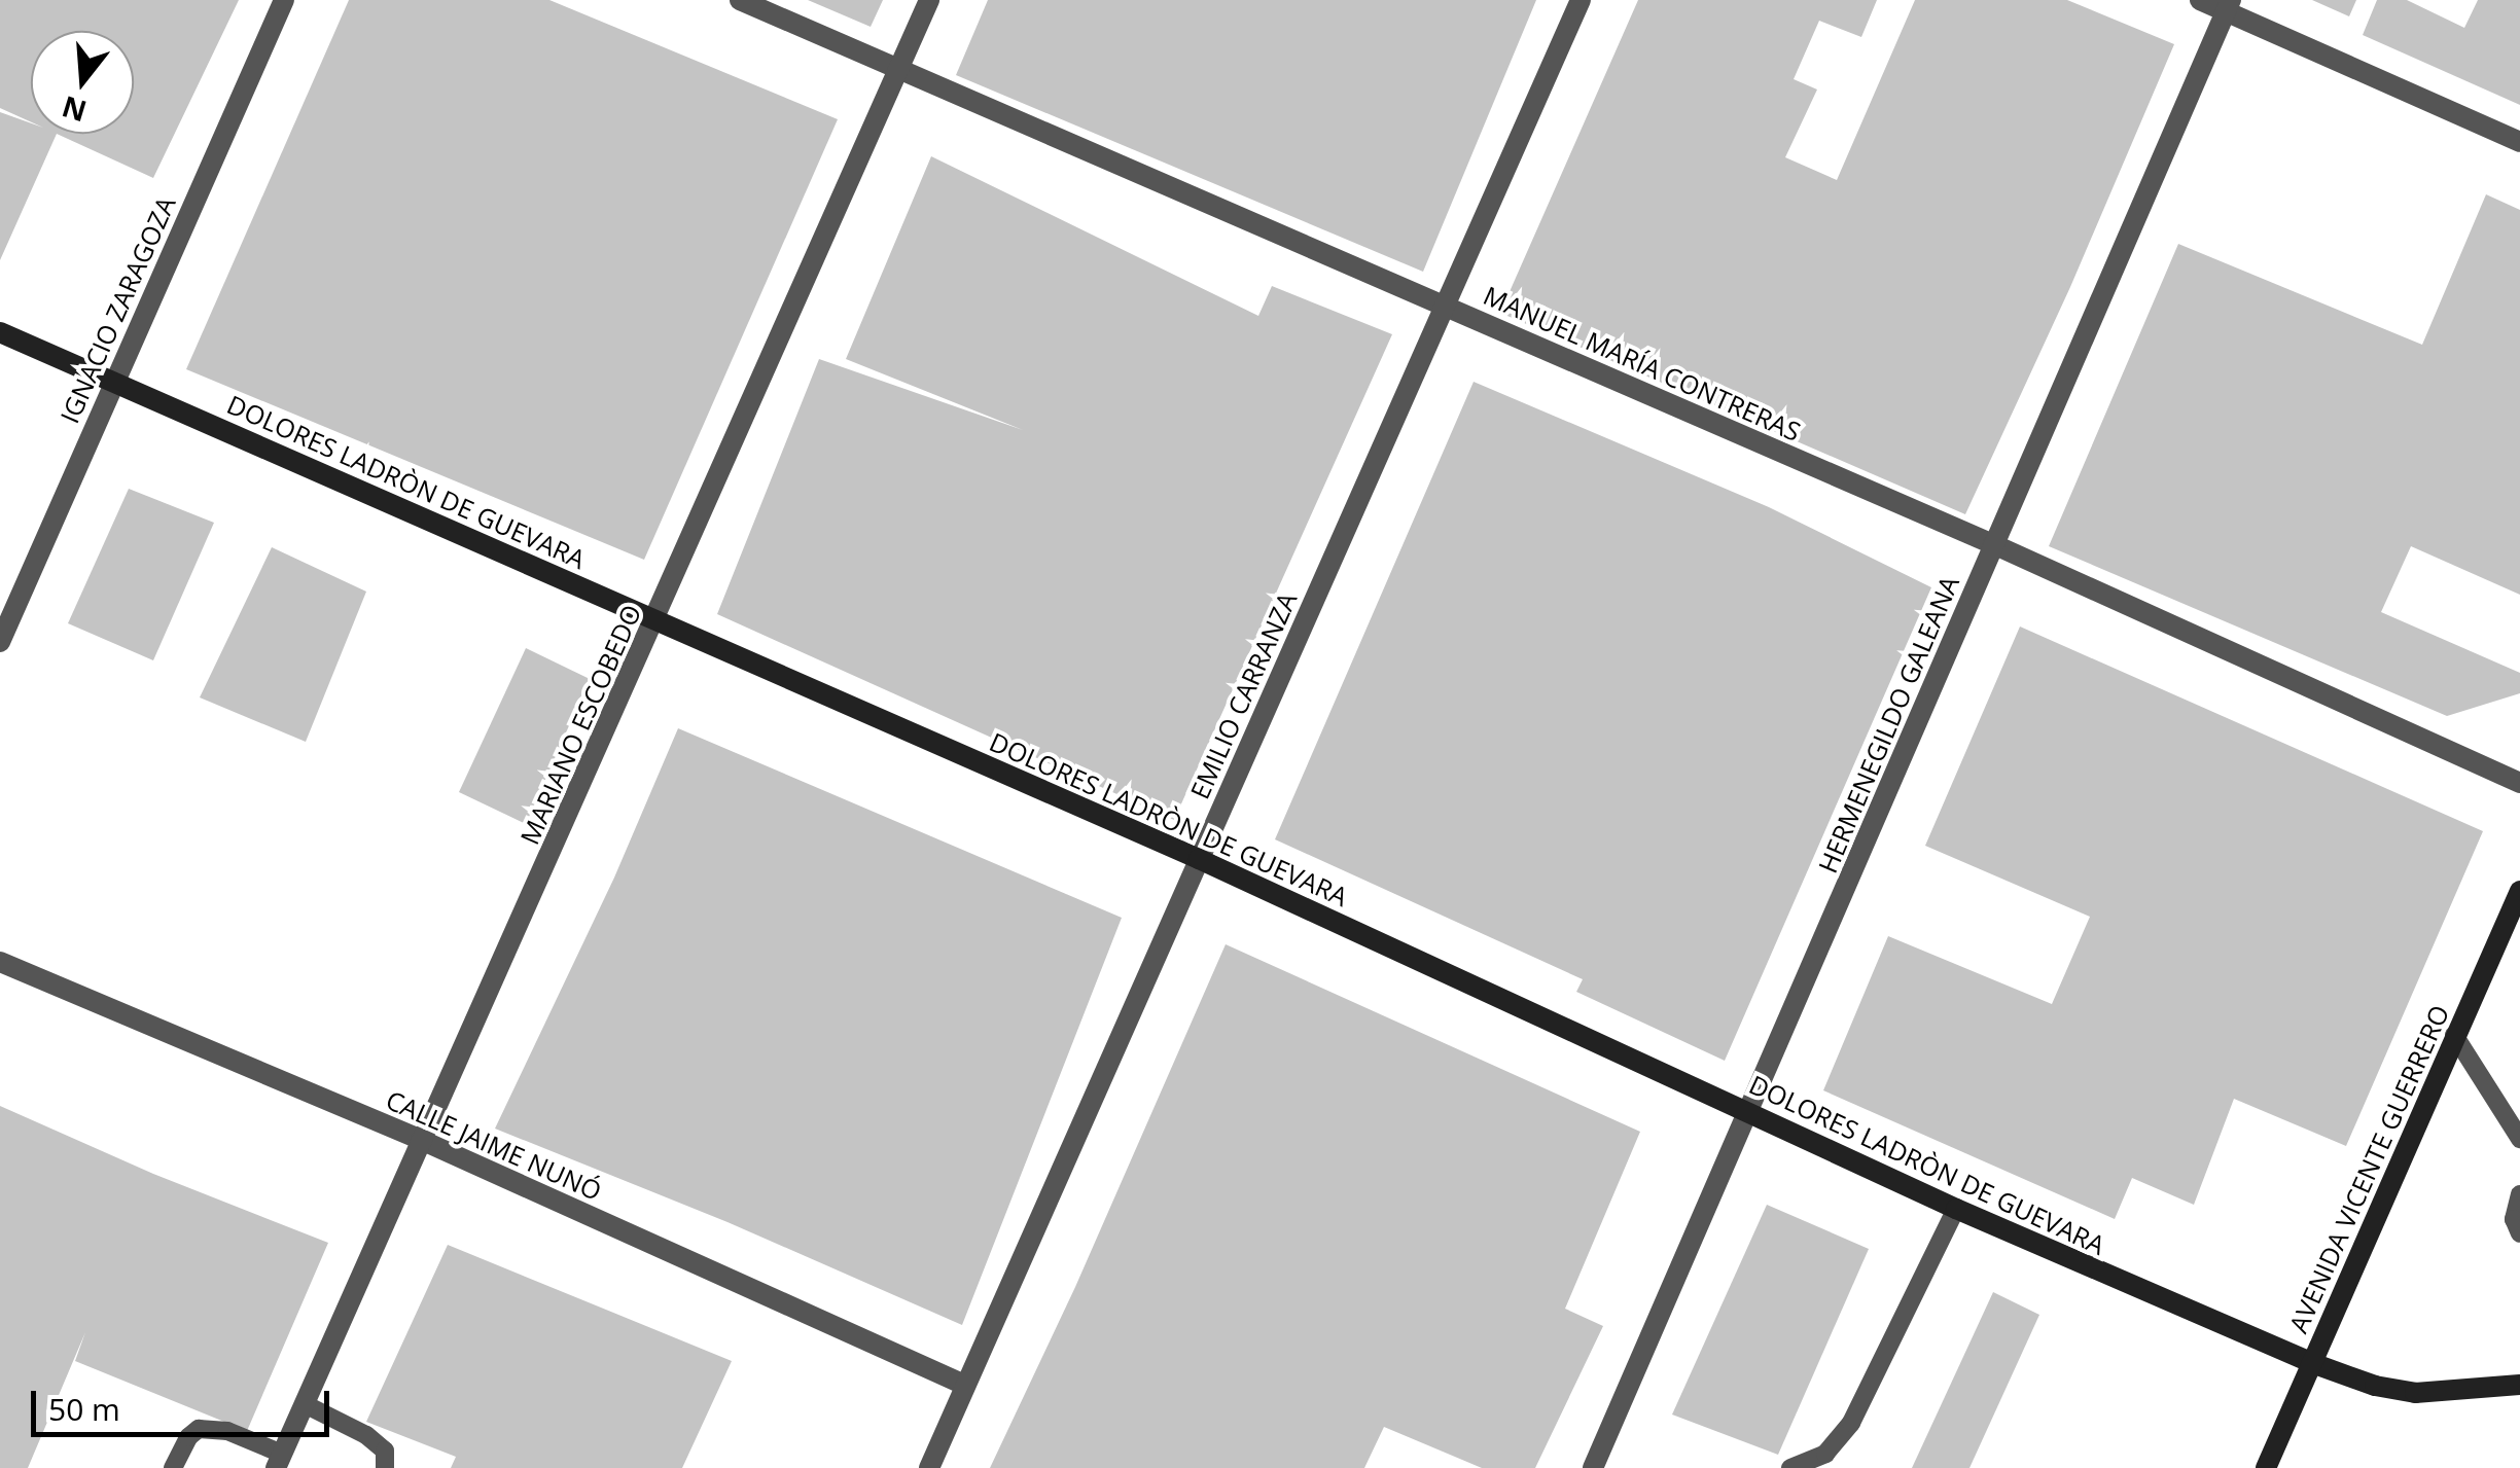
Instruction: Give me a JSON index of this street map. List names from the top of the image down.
{
  "streets": {
    "street": [
      "IGNACIO ZARAGOZA",
      "MANUEL MARÍA CONTRERAS",
      "DOLORES LADRÒN DE GUEVARA",
      "EMILIO CARRANZA",
      "MARIANO ESCOBEDO",
      "HERMENEGILDO GALEANA",
      "CALLE JAIME NUNÓ",
      "AVENIDA VICENTE GUERRERO"
    ]
  },
  "crossings": [
    ["IGNACIO ZARAGOZA", "DOLORES LADRÒN DE GUEVARA"],
    ["MANUEL MARÍA CONTRERAS", "EMILIO CARRANZA"],
    ["MANUEL MARÍA CONTRERAS", "MARIANO ESCOBEDO"],
    ["MANUEL MARÍA CONTRERAS", "HERMENEGILDO GALEANA"],
    ["DOLORES LADRÒN DE GUEVARA", "EMILIO CARRANZA"],
    ["DOLORES LADRÒN DE GUEVARA", "MARIANO ESCOBEDO"],
    ["DOLORES LADRÒN DE GUEVARA", "HERMENEGILDO GALEANA"],
    ["DOLORES LADRÒN DE GUEVARA", "AVENIDA VICENTE GUERRERO"],
    ["EMILIO CARRANZA", "CALLE JAIME NUNÓ"],
    ["MARIANO ESCOBEDO", "CALLE JAIME NUNÓ"]
  ],
  "scale_bar": "50 m",
  "north": "bottom"
}
